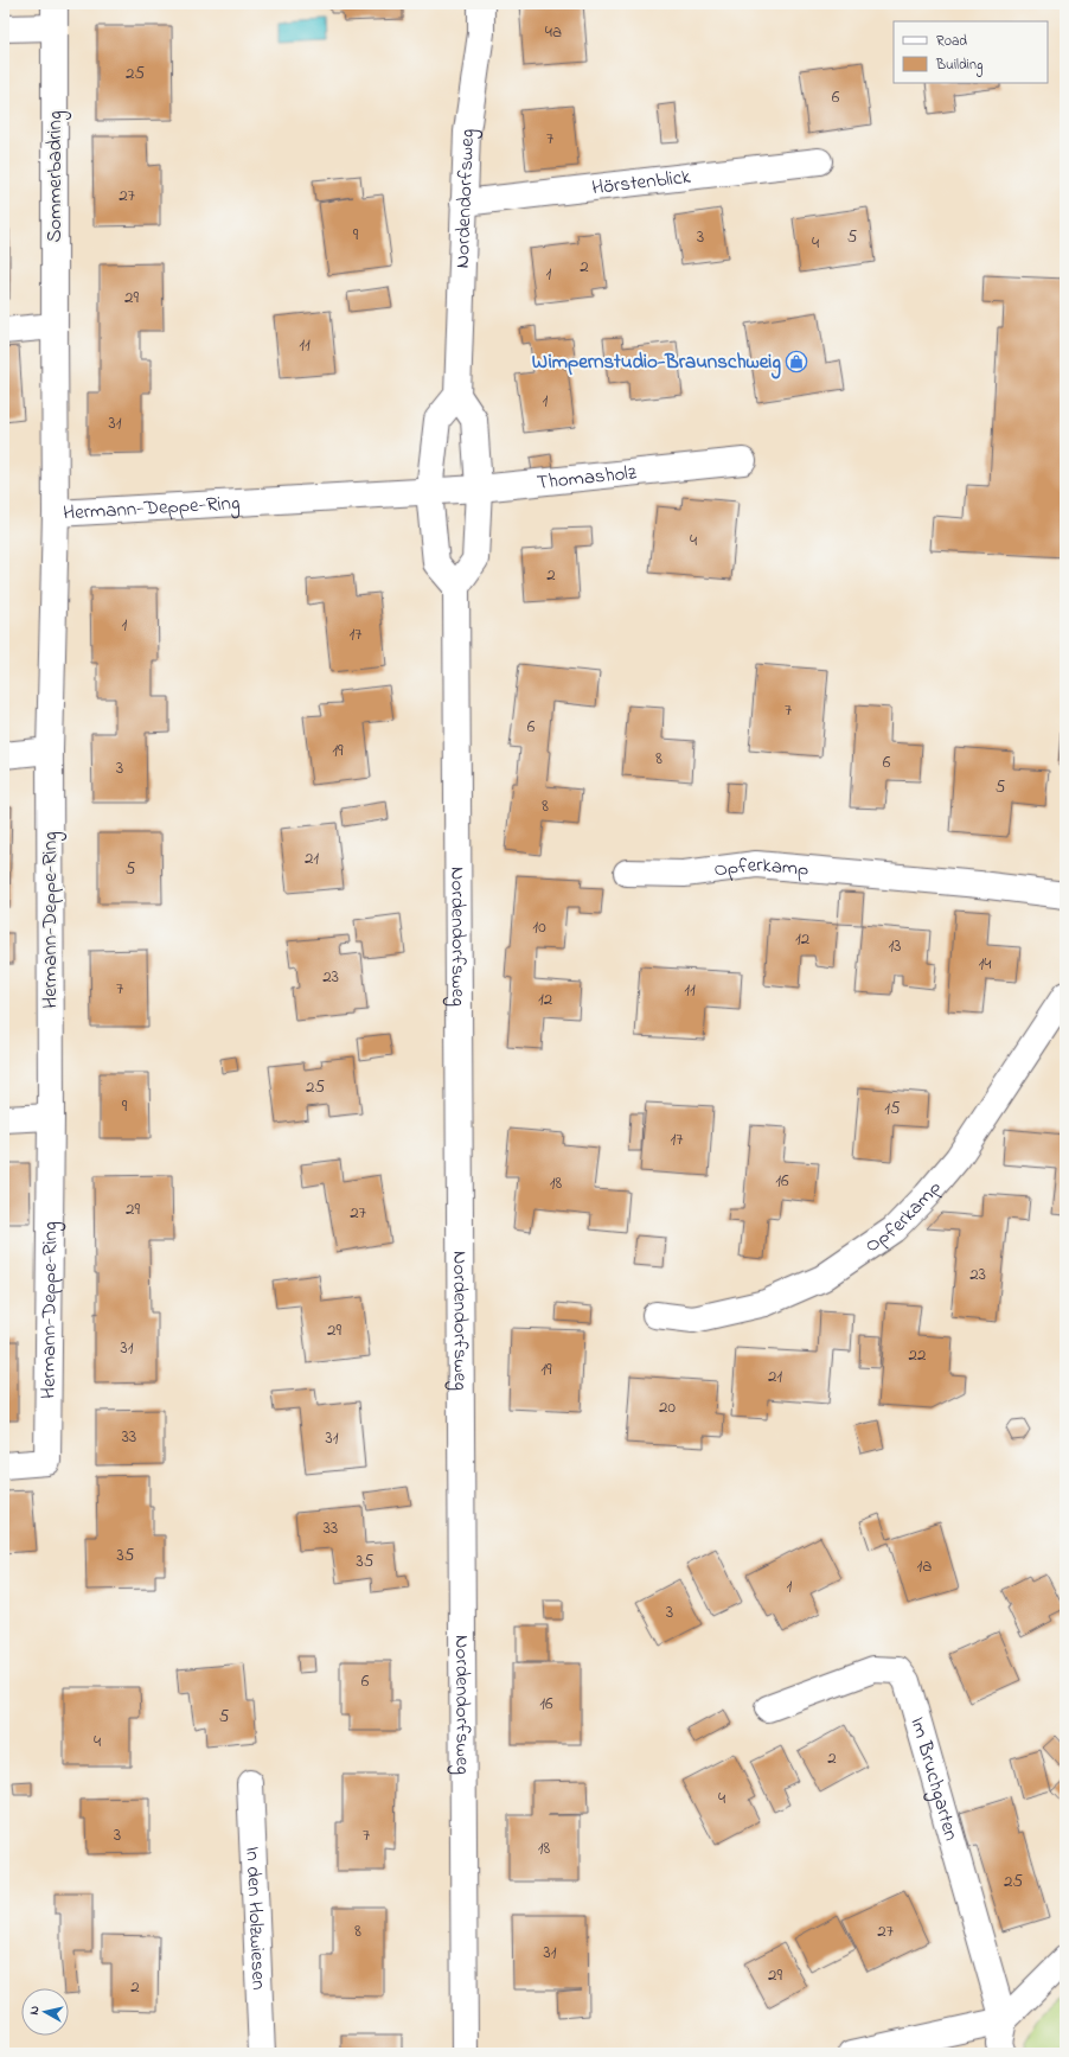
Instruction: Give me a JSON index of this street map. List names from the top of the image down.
{
  "streets": {
    "street": [
      "Sommerbadring",
      "Hörstenblick",
      "Nordendorfsweg",
      "Thomasholz",
      "Hermann-Deppe-Ring",
      "Opferkamp",
      "Im Bruchgarten",
      "In den Holzwiesen"
    ]
  },
  "crossings": [
    ["Sommerbadring", "Hermann-Deppe-Ring"],
    ["Hörstenblick", "Nordendorfsweg"],
    ["Thomasholz", "Hermann-Deppe-Ring"]
  ],
  "places": {
    "shop": ["Wimpernstudio-Braunschweig"]
  },
  "house_numbers": [
    "4a",
    "25",
    "6",
    "7",
    "27",
    "9",
    "3",
    "5",
    "4",
    "2",
    "1",
    "29",
    "11",
    "1",
    "31",
    "4",
    "2",
    "1",
    "17",
    "7",
    "6",
    "19",
    "8",
    "6",
    "3",
    "5",
    "8",
    "21",
    "5",
    "10",
    "12",
    "13",
    "14",
    "23",
    "7",
    "11",
    "12",
    "25",
    "9",
    "15",
    "17",
    "16",
    "18",
    "29",
    "27",
    "23",
    "29",
    "31",
    "22",
    "19",
    "21",
    "20",
    "33",
    "31",
    "33",
    "35",
    "35",
    "1a",
    "1",
    "3",
    "6",
    "16",
    "5",
    "4",
    "2",
    "4",
    "3",
    "7",
    "18",
    "25",
    "8",
    "27",
    "31",
    "29",
    "2"
  ],
  "legend": ["Road", "Building"],
  "north": "left"
}
